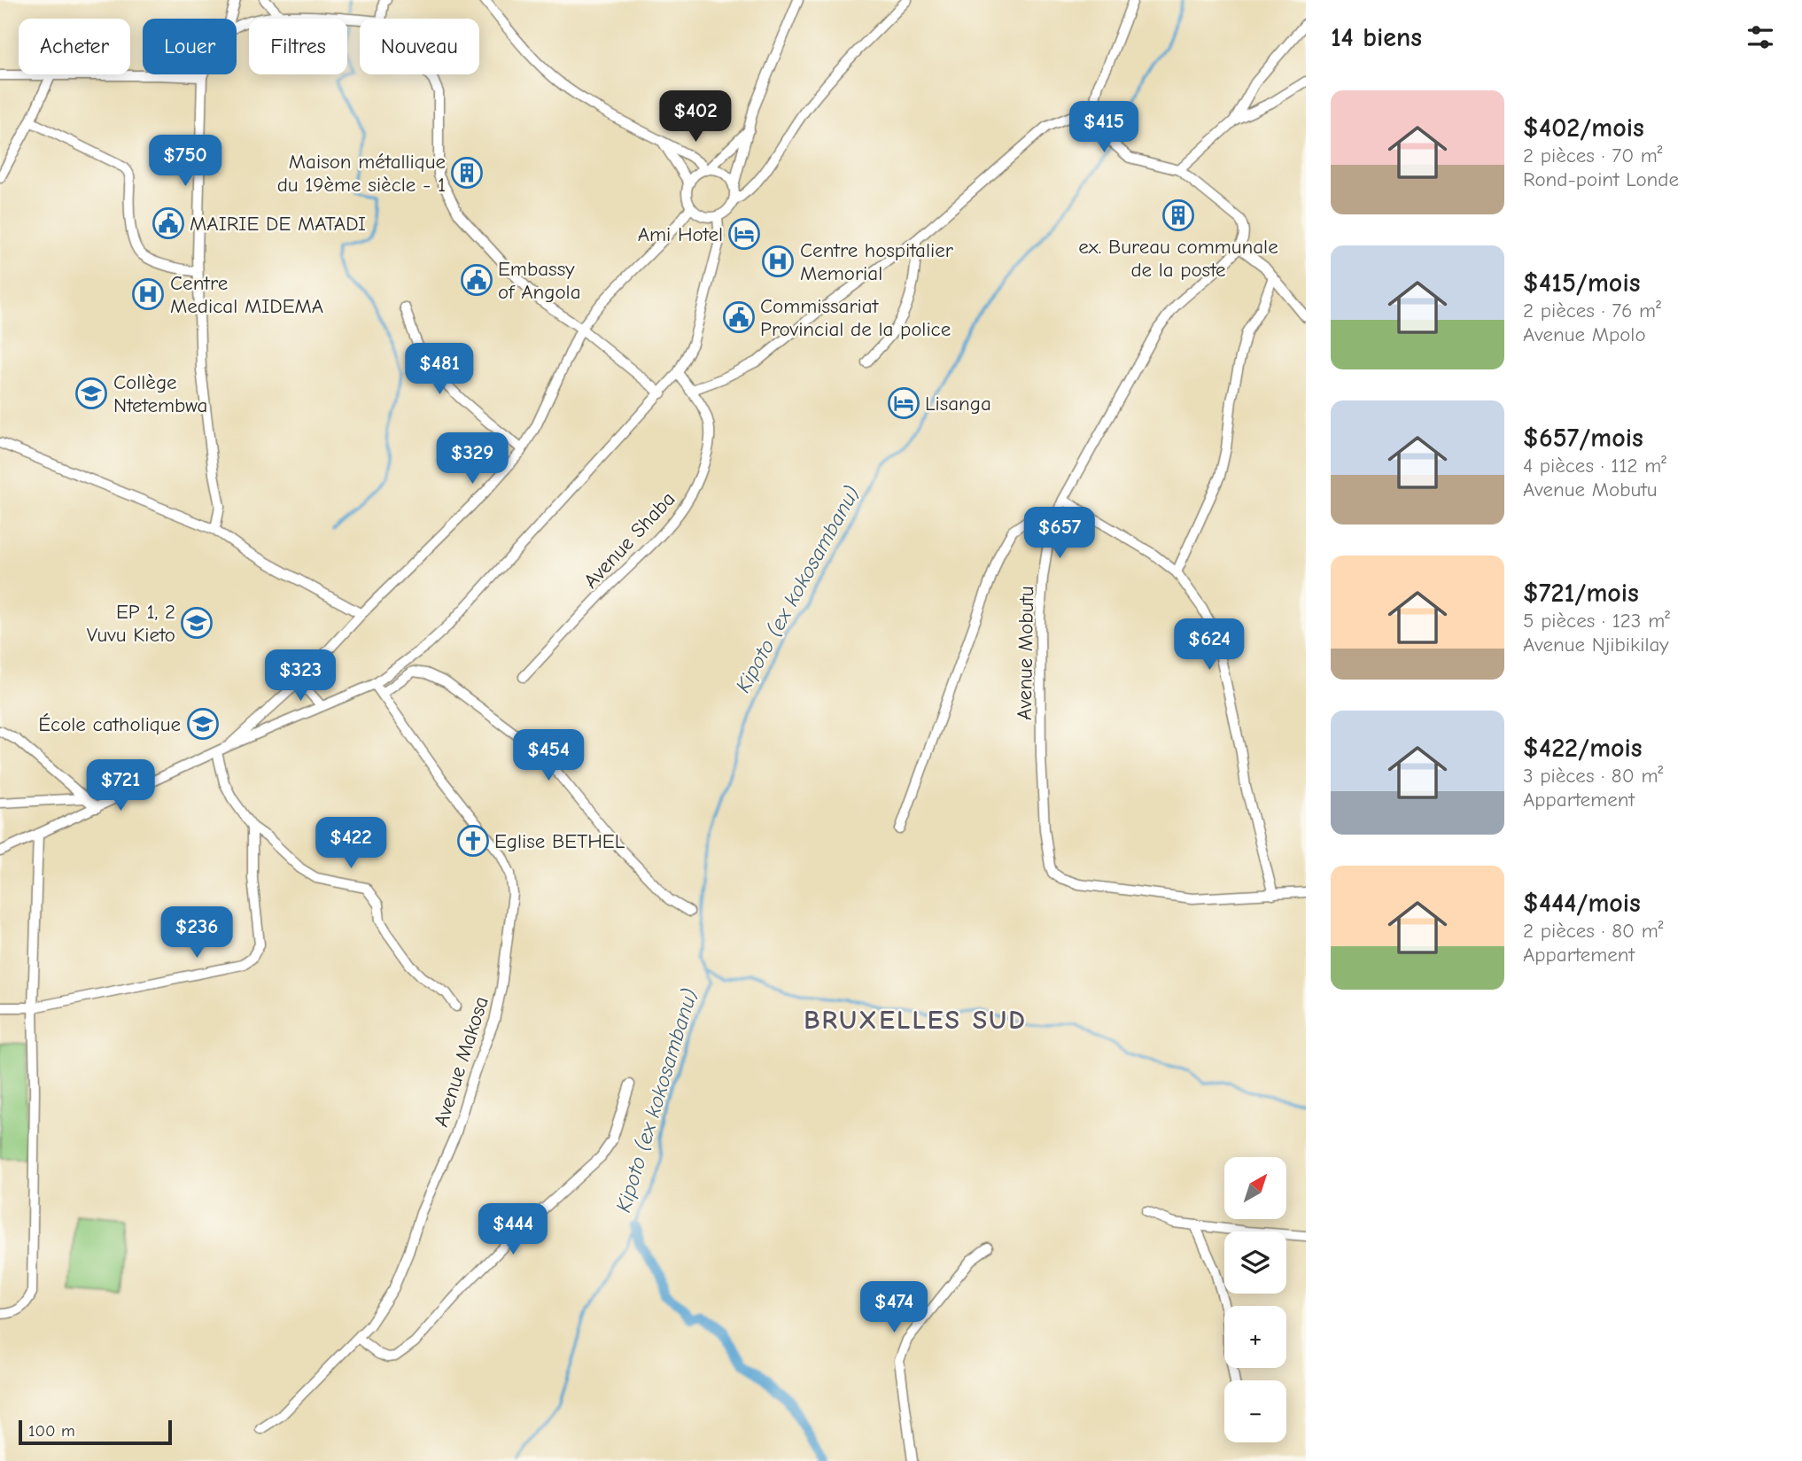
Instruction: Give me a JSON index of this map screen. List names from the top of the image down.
{
  "streets": {
    "street": ["Avenue Shaba", "Avenue Mobutu", "Avenue Makosa"]
  },
  "districts": ["BRUXELLES SUD"],
  "water": ["Kipoto (ex kokosambanu)"],
  "places": {
    "building": ["Maison métallique du 19ème siècle - 1", "ex. Bureau communale de la poste"],
    "public building": ["MAIRIE DE MATADI", "Embassy of Angola", "Commissariat Provincial de la police"],
    "hotel": ["Ami Hotel", "Lisanga"],
    "hospital": ["Centre hospitalier Memorial", "Centre Medical MIDEMA"],
    "school or university": ["Collège Ntetembwa", "EP 1, 2 Vuvu Kieto", "École catholique"],
    "church": ["Eglise BETHEL"]
  },
  "scale_bar": "100 m",
  "north": "top right",
  "page": {
    "heading": "14 biens",
    "chip": [
      "Acheter",
      "Louer",
      "Filtres",
      "Nouveau"
    ],
    "list": [
      {
        "name": "$402/mois",
        "note": "2 pièces · 70 m² · Rond-point Londe"
      },
      {
        "name": "$415/mois",
        "note": "2 pièces · 76 m² · Avenue Mpolo"
      },
      {
        "name": "$657/mois",
        "note": "4 pièces · 112 m² · Avenue Mobutu"
      },
      {
        "name": "$721/mois",
        "note": "5 pièces · 123 m² · Avenue Njibikilay"
      },
      {
        "name": "$422/mois",
        "note": "3 pièces · 80 m² · Appartement"
      },
      {
        "name": "$444/mois",
        "note": "2 pièces · 80 m² · Appartement"
      }
    ],
    "price": [
      "$402",
      "$415",
      "$750",
      "$481",
      "$329",
      "$657",
      "$624",
      "$323",
      "$454",
      "$721",
      "$422",
      "$236",
      "$444",
      "$474"
    ],
    "map_buttons": ["+", "−"],
    "scale": "100 m"
  }
}
